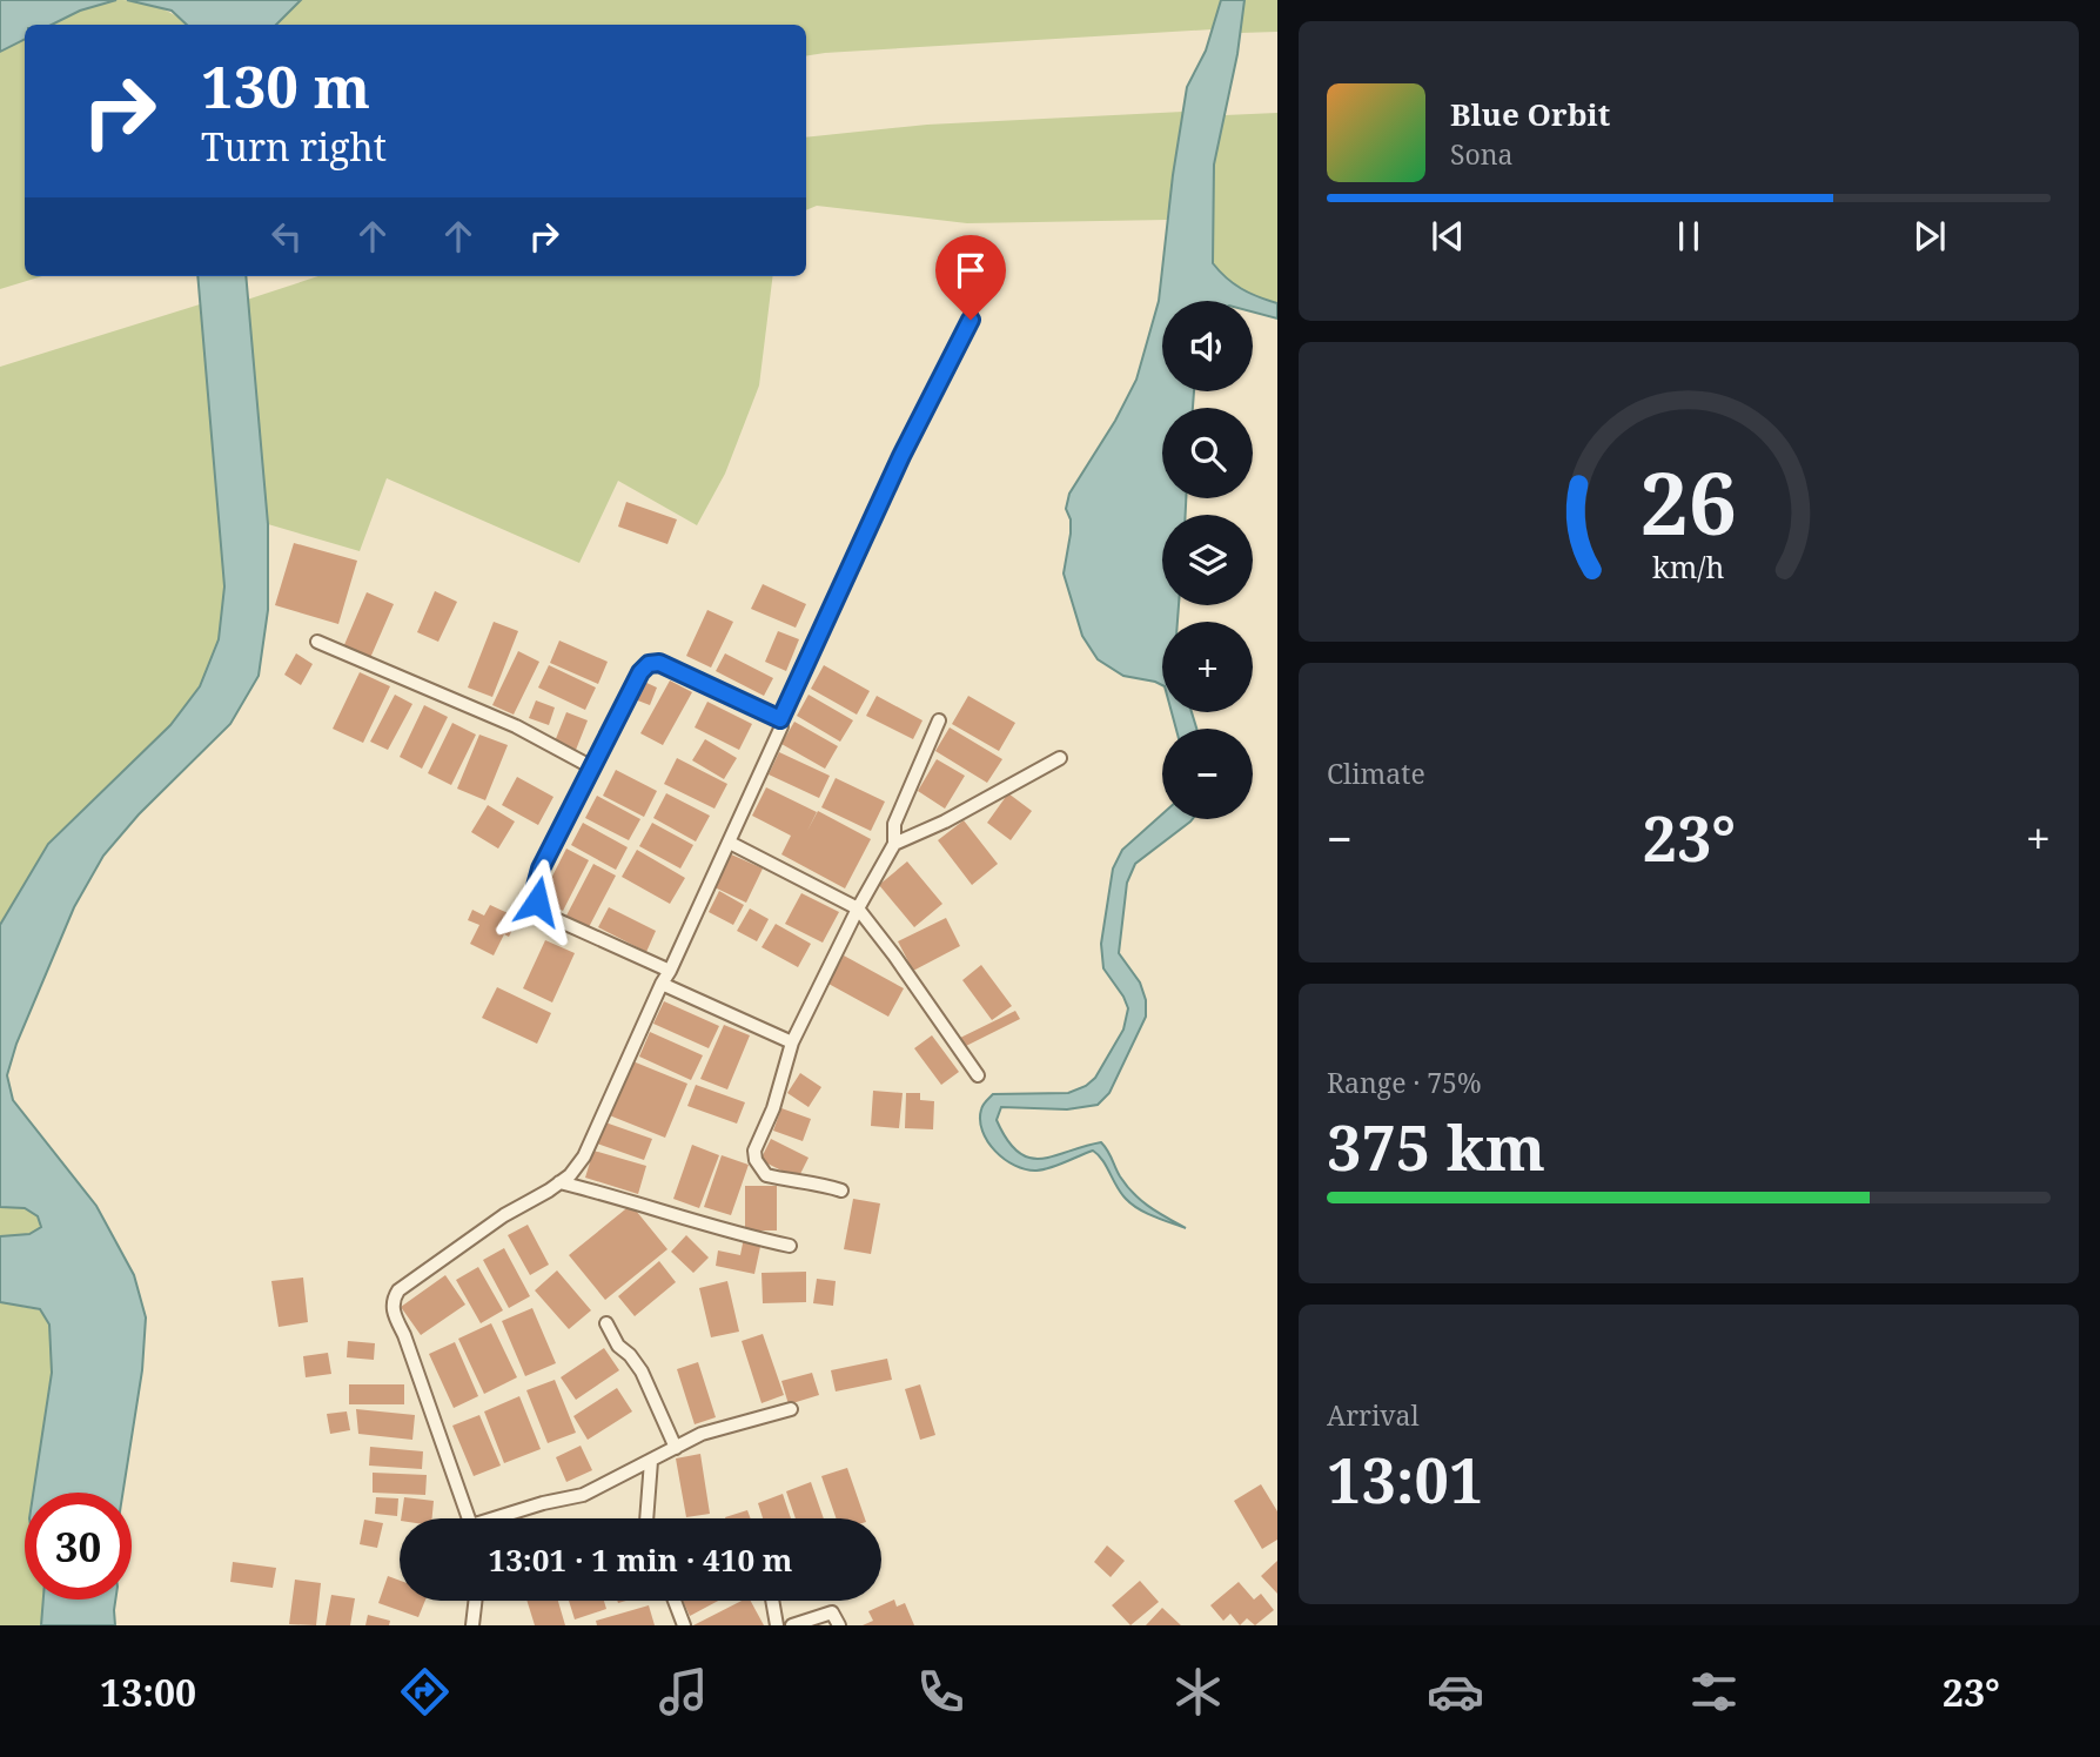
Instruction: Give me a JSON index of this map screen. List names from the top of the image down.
{
  "page": {
    "turn": ["130 m", "Turn right"],
    "song": ["Blue Orbit", "Sona"],
    "map_buttons": ["+", "−"],
    "tile": [
      "Climate",
      ["Range · 75%", "375 km"],
      ["Arrival", "13:01"]
    ],
    "heat": ["−", "23°", "+"],
    "limit": "30",
    "trip": "13:01 · 1 min · 410 m",
    "tabs": ["13:00", "23°"],
    "gauge": ["26", "km/h"]
  }
}
